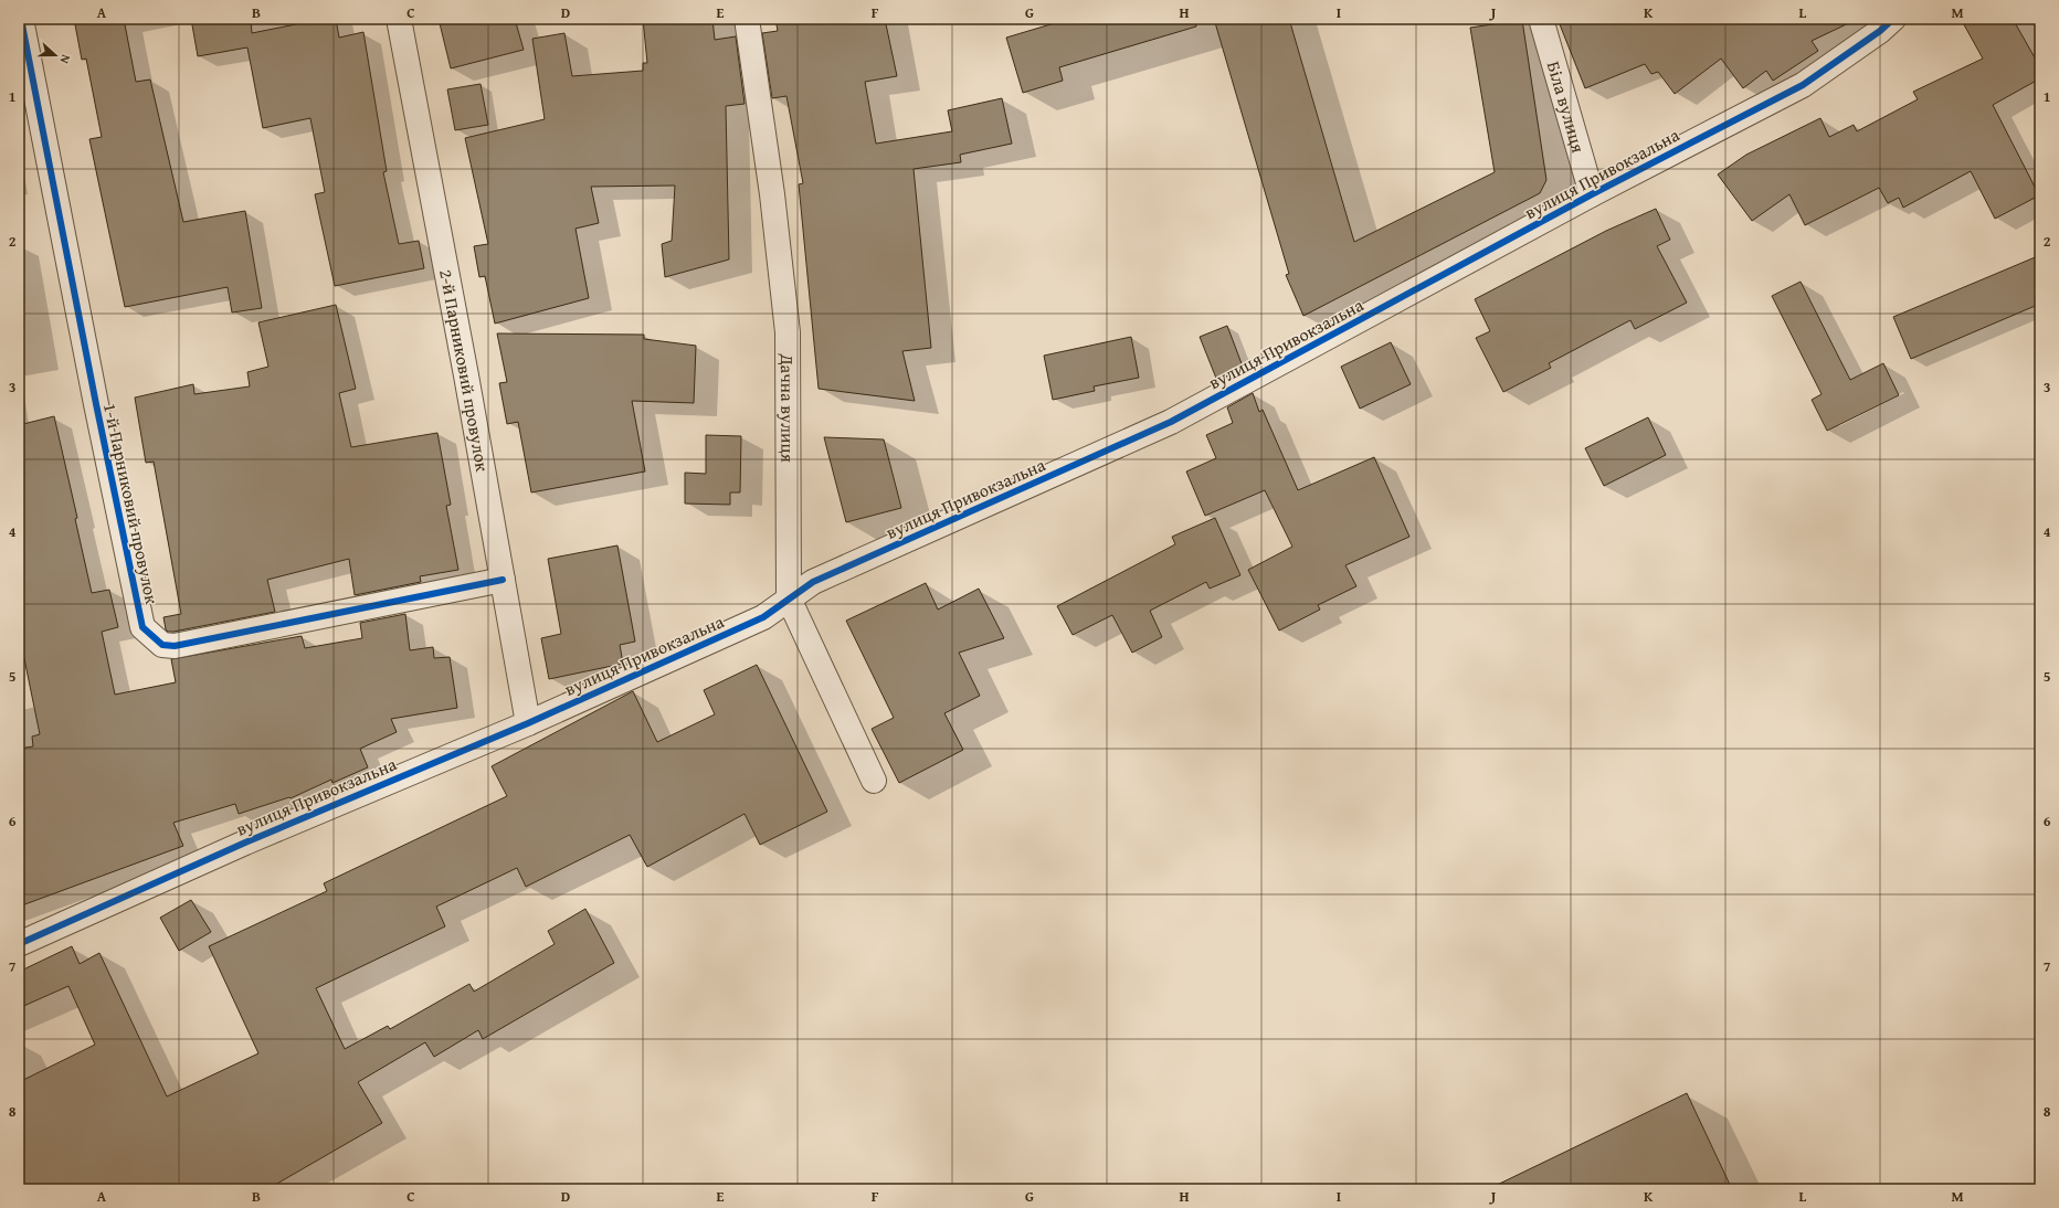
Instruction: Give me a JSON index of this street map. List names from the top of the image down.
{
  "streets": {
    "street": [
      "Біла вулиця",
      "вулиця Привокзальна",
      "2-й Парниковий провулок",
      "Дачна вулиця",
      "1-й Парниковий провулок"
    ]
  },
  "crossings": [
    ["Біла вулиця", "вулиця Привокзальна"],
    ["вулиця Привокзальна", "2-й Парниковий провулок"],
    ["вулиця Привокзальна", "Дачна вулиця"],
    ["2-й Парниковий провулок", "1-й Парниковий провулок"]
  ],
  "north": "right",
  "grid": {
    "columns": [
      "A",
      "B",
      "C",
      "D",
      "E",
      "F",
      "G",
      "H",
      "I",
      "J",
      "K",
      "L",
      "M"
    ],
    "rows": [
      "1",
      "2",
      "3",
      "4",
      "5",
      "6",
      "7",
      "8"
    ]
  }
}
